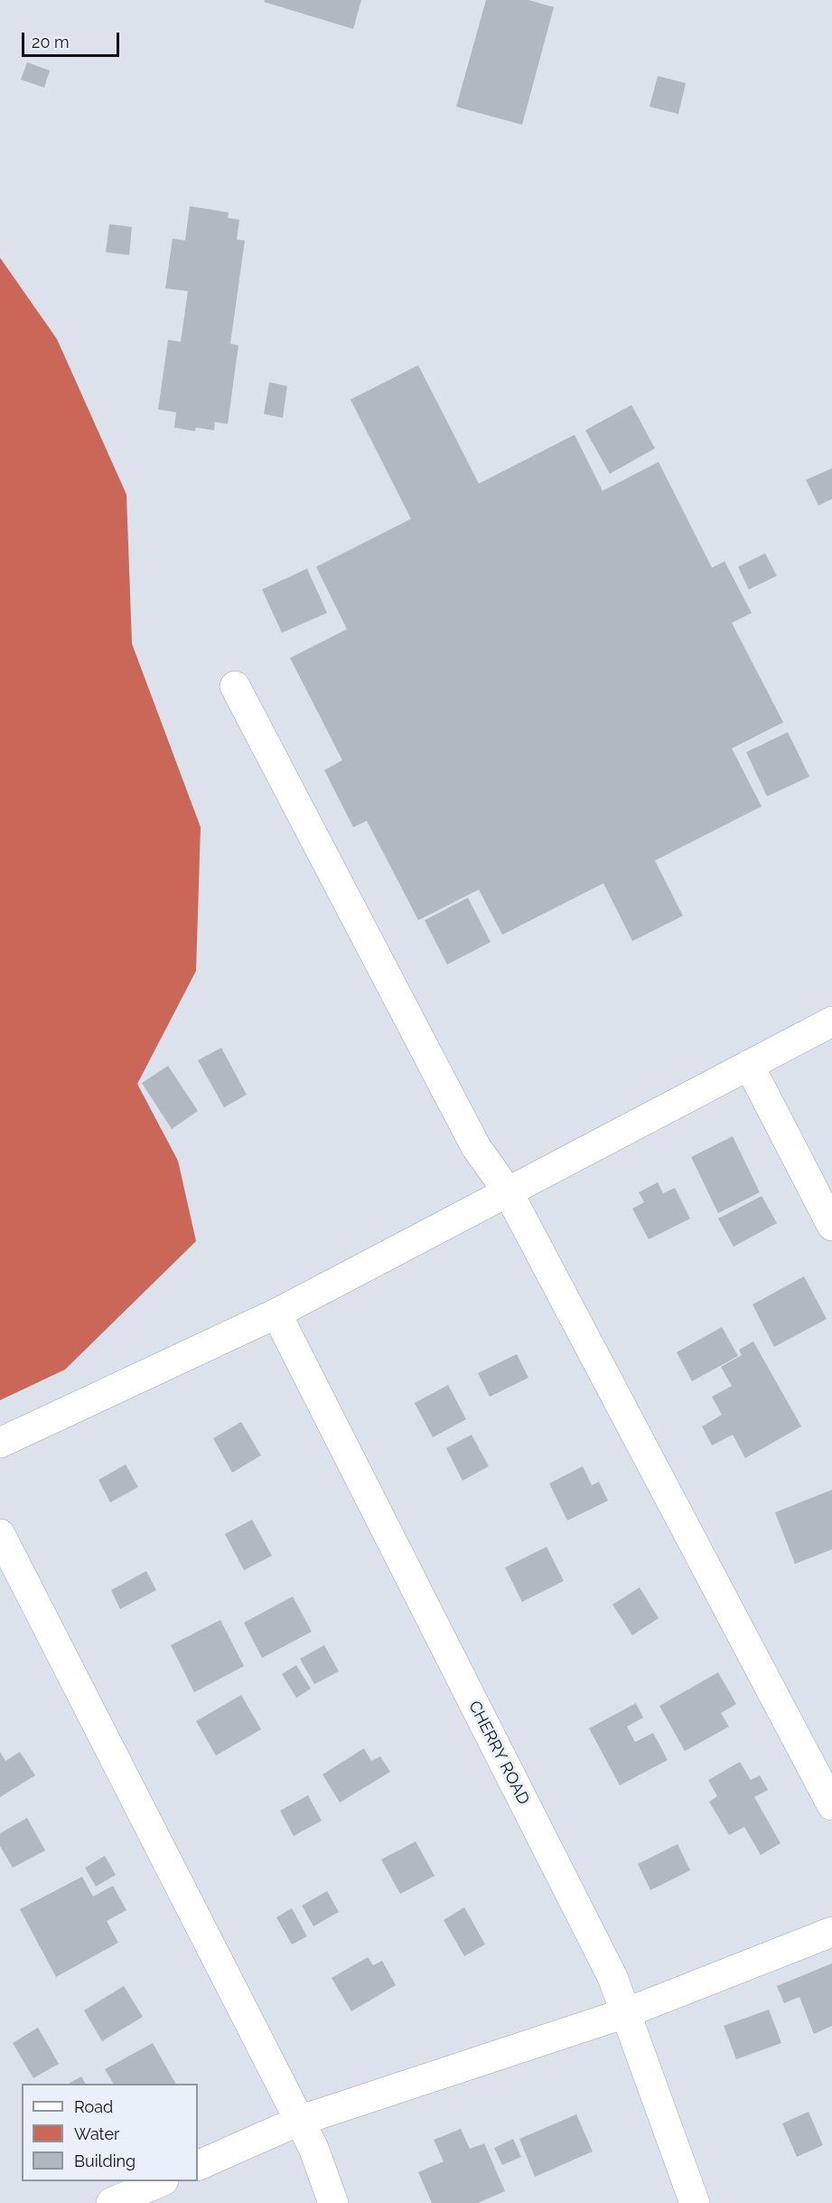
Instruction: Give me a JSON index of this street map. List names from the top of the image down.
{
  "streets": {
    "street": ["CHERRY ROAD"]
  },
  "legend": ["Road", "Water", "Building"],
  "scale_bar": "20 m"
}
